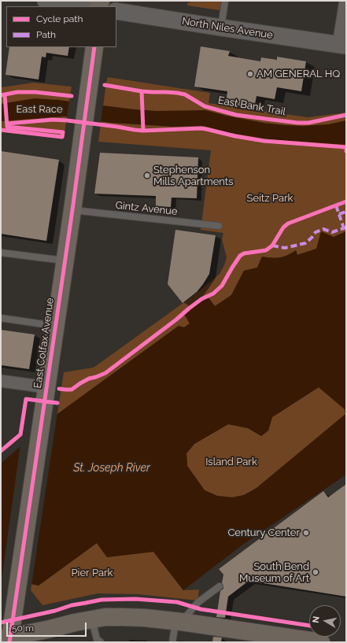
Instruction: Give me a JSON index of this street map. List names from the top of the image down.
{
  "streets": {
    "main road": ["East Colfax Avenue"],
    "street": ["North Niles Avenue"],
    "lane": ["Gintz Avenue"],
    "cycle path": ["East Bank Trail"]
  },
  "crossings": [
    ["Gintz Avenue", "East Colfax Avenue"]
  ],
  "water": ["St. Joseph River"],
  "parks": [
    "East Race",
    "Seitz Park",
    "Island Park",
    "Pier Park"
  ],
  "places": [
    "AM GENERAL HQ",
    "Stephenson Mills Apartments",
    "Century Center",
    "South Bend Museum of Art"
  ],
  "legend": ["Cycle path", "Path"],
  "scale_bar": "50 m",
  "north": "left"
}
